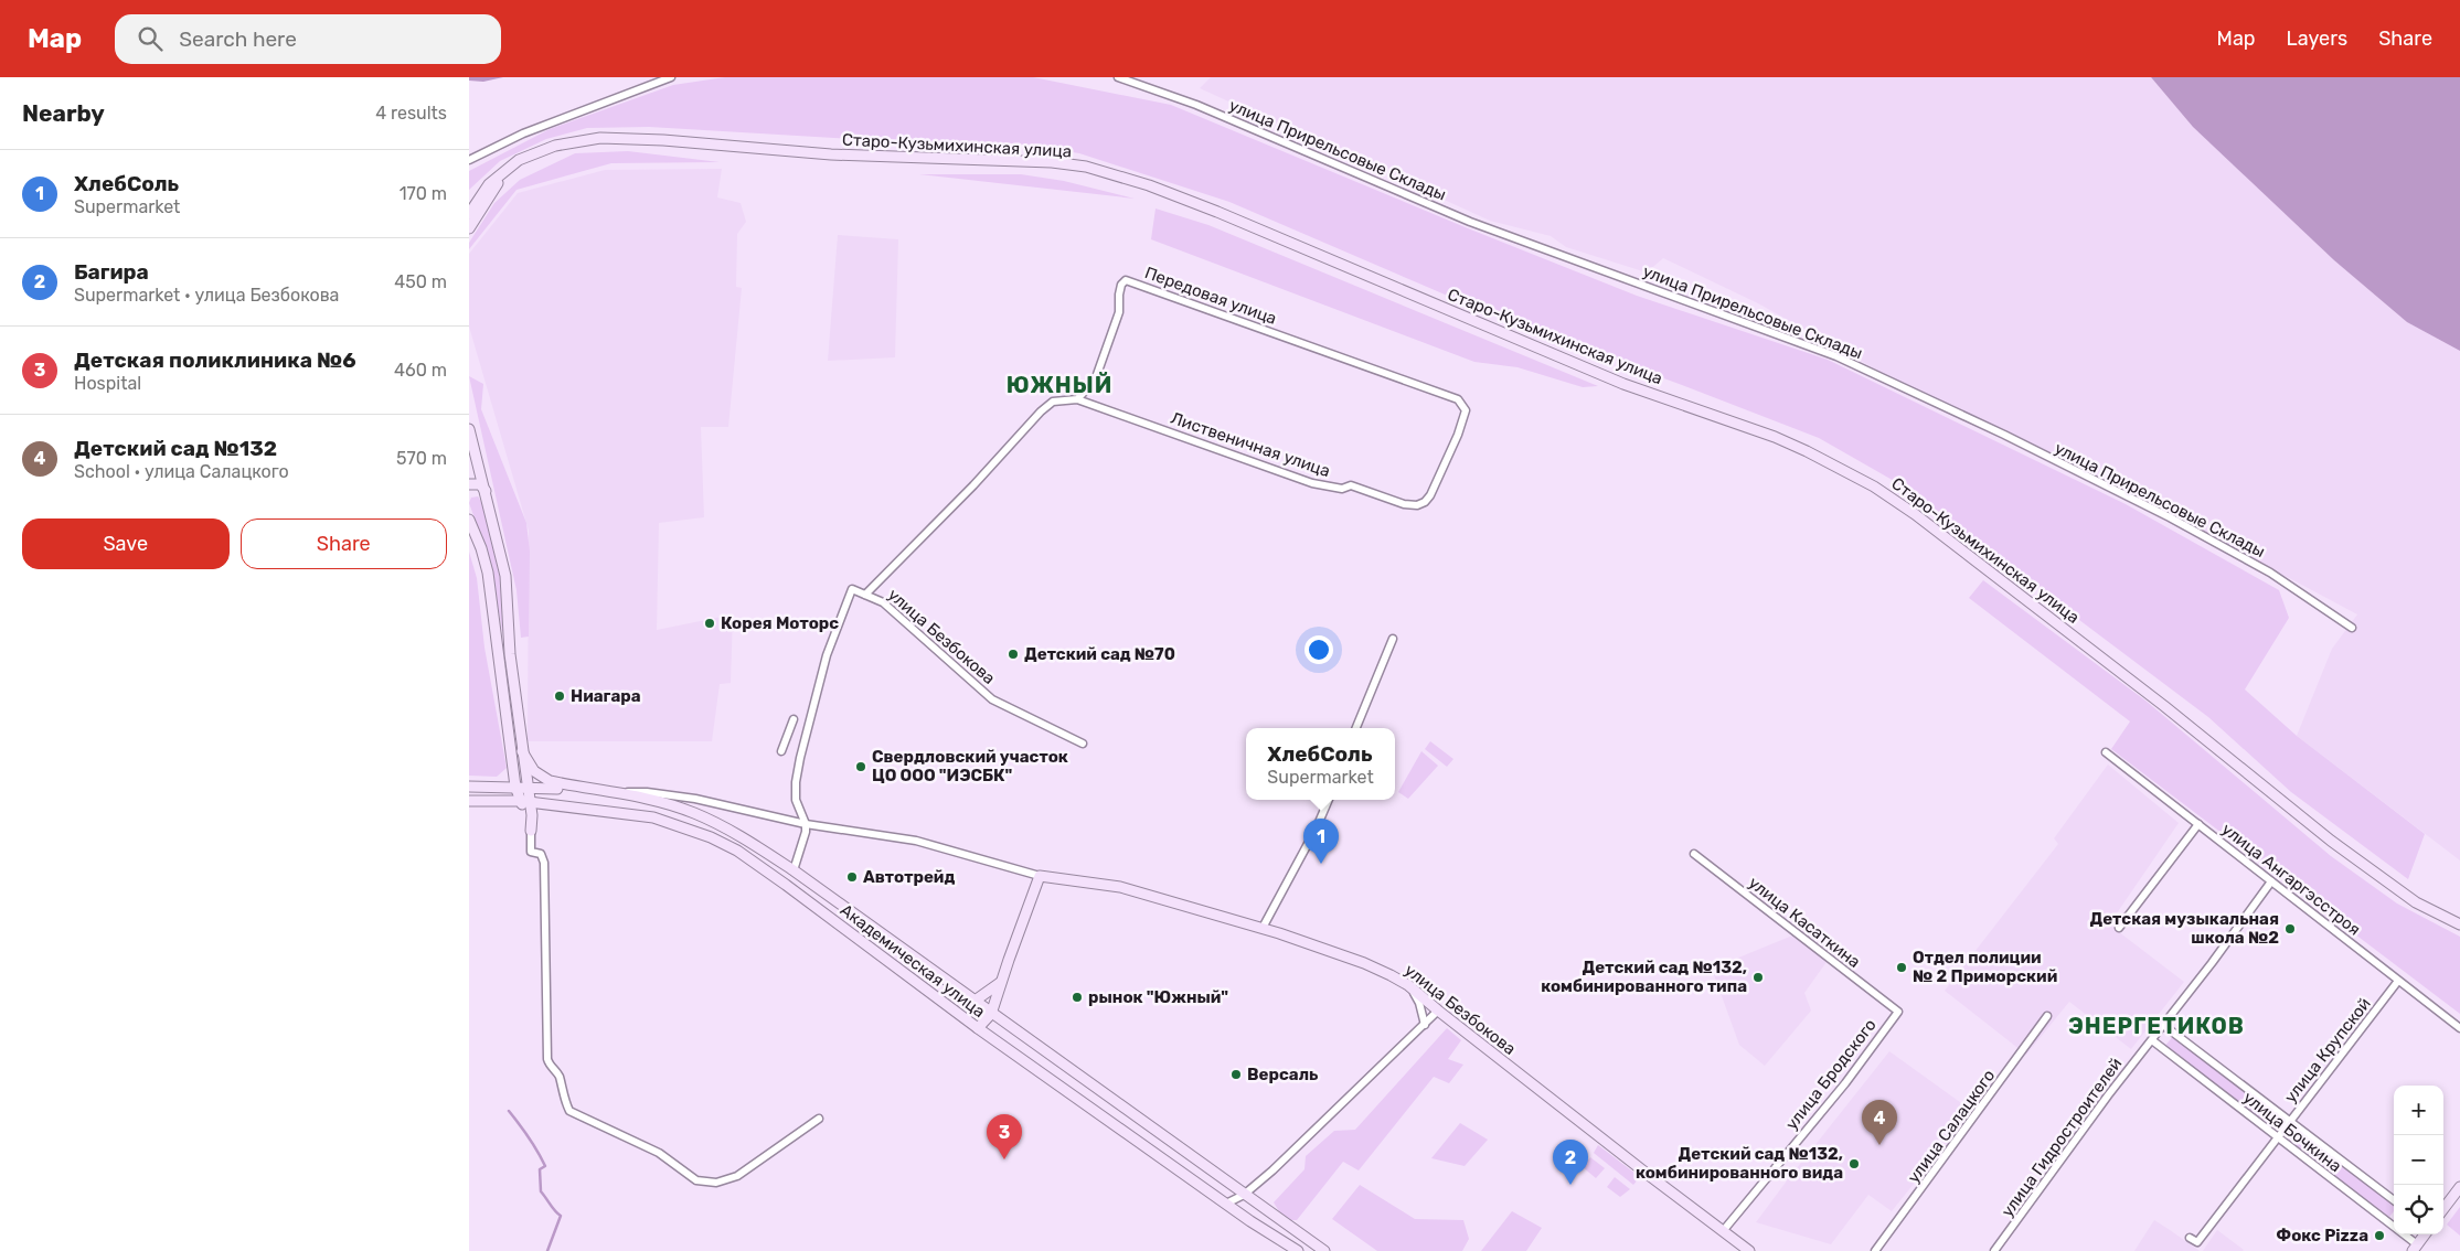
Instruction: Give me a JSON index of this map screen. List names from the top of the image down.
{
  "streets": {
    "main road": ["Старо-Кузьмихинская улица", "улица Безбокова", "Академическая улица"],
    "street": [
      "улица Прирельсовые Склады",
      "Передовая улица",
      "Лиственичная улица",
      "улица Ангаргэсстроя",
      "улица Касаткина",
      "улица Крупской",
      "улица Бродского",
      "улица Салацкого",
      "улица Бочкина",
      "улица Гидростроителей"
    ]
  },
  "crossings": [
    ["Передовая улица", "Лиственичная улица"],
    ["улица Безбокова", "улица Бродского"],
    ["улица Ангаргэсстроя", "улица Крупской"],
    ["улица Ангаргэсстроя", "улица Гидростроителей"],
    ["улица Касаткина", "улица Бродского"],
    ["улица Крупской", "улица Бочкина"],
    ["улица Бочкина", "улица Гидростроителей"]
  ],
  "districts": ["ЮЖНЫЙ", "ЭНЕРГЕТИКОВ"],
  "places": [
    "Корея Моторс",
    "Детский сад №70",
    "Ниагара",
    "Свердловский участок ЦО ООО \"ИЭСБК\"",
    "Автотрейд",
    "Детская музыкальная школа №2",
    "Отдел полиции № 2 Приморский",
    "Детский сад №132, комбинированного типа",
    "рынок \"Южный\"",
    "Версаль",
    "Детский сад №132, комбинированного вида",
    "Фокс Pizza"
  ],
  "page": {
    "header": "Map",
    "search": "Search here",
    "nav": ["Map", "Layers", "Share"],
    "heading": ["Nearby", "4 results"],
    "list": [
      {
        "mark": "1",
        "name": "ХлебСоль",
        "note": "Supermarket",
        "value": "170 m"
      },
      {
        "mark": "2",
        "name": "Багира",
        "note": "Supermarket · улица Безбокова",
        "value": "450 m"
      },
      {
        "mark": "3",
        "name": "Детская поликлиника №6",
        "note": "Hospital",
        "value": "460 m"
      },
      {
        "mark": "4",
        "name": "Детский сад №132",
        "note": "School · улица Салацкого",
        "value": "570 m"
      }
    ],
    "buttons": ["Save", "Share"],
    "popup": ["ХлебСоль", "Supermarket"],
    "pins": [
      "1",
      "4",
      "3",
      "2"
    ],
    "map_buttons": ["+", "−"]
  }
}
